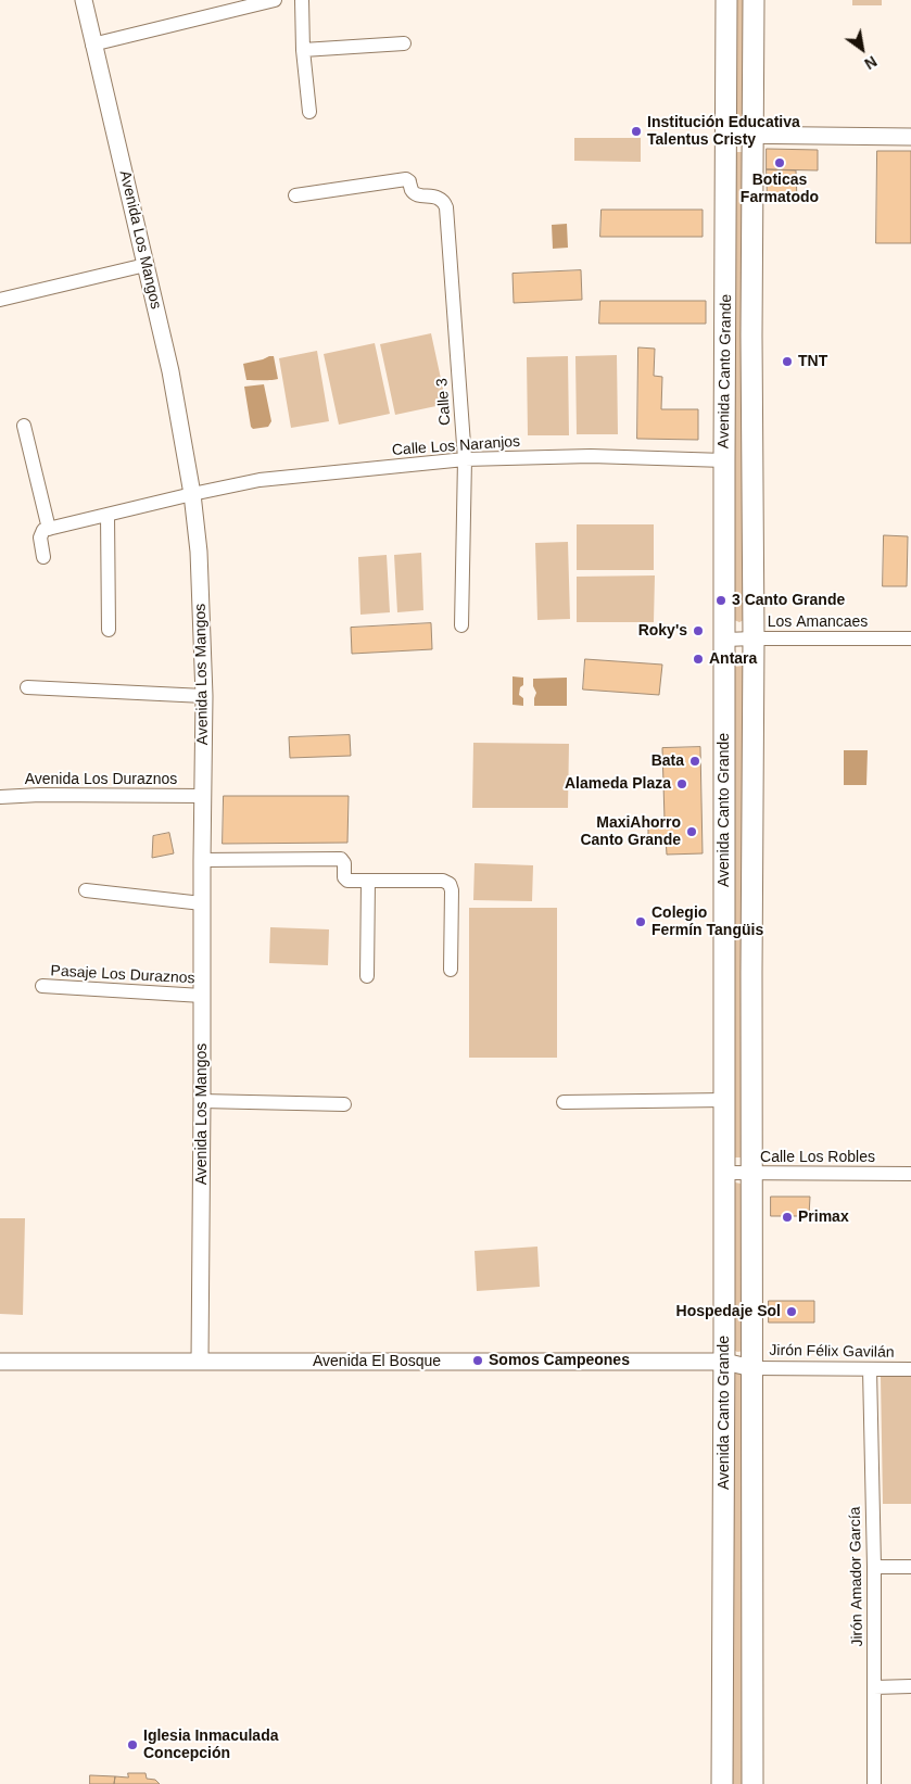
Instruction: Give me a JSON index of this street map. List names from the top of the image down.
{
  "streets": {
    "main road": ["Avenida Canto Grande"],
    "street": [
      "Avenida Los Mangos",
      "Calle 3",
      "Calle Los Naranjos",
      "Los Amancaes",
      "Avenida Los Duraznos",
      "Pasaje Los Duraznos",
      "Calle Los Robles",
      "Jirón Félix Gavilán",
      "Avenida El Bosque",
      "Jirón Amador García"
    ]
  },
  "crossings": [
    ["Avenida Los Mangos", "Calle Los Naranjos"],
    ["Avenida Los Mangos", "Avenida Los Duraznos"],
    ["Avenida Los Mangos", "Pasaje Los Duraznos"],
    ["Avenida Los Mangos", "Avenida El Bosque"],
    ["Avenida Canto Grande", "Calle Los Naranjos"],
    ["Avenida Canto Grande", "Los Amancaes"],
    ["Avenida Canto Grande", "Calle Los Robles"],
    ["Avenida Canto Grande", "Jirón Félix Gavilán"],
    ["Avenida Canto Grande", "Avenida El Bosque"],
    ["Calle 3", "Calle Los Naranjos"],
    ["Jirón Félix Gavilán", "Avenida El Bosque"],
    ["Jirón Félix Gavilán", "Jirón Amador García"]
  ],
  "places": [
    "Institución Educativa Talentus Cristy",
    "Boticas Farmatodo",
    "TNT",
    "3 Canto Grande",
    "Roky's",
    "Antara",
    "Bata",
    "Alameda Plaza",
    "MaxiAhorro Canto Grande",
    "Colegio Fermín Tangüis",
    "Primax",
    "Hospedaje Sol",
    "Somos Campeones",
    "Iglesia Inmaculada Concepción"
  ],
  "north": "bottom right"
}
